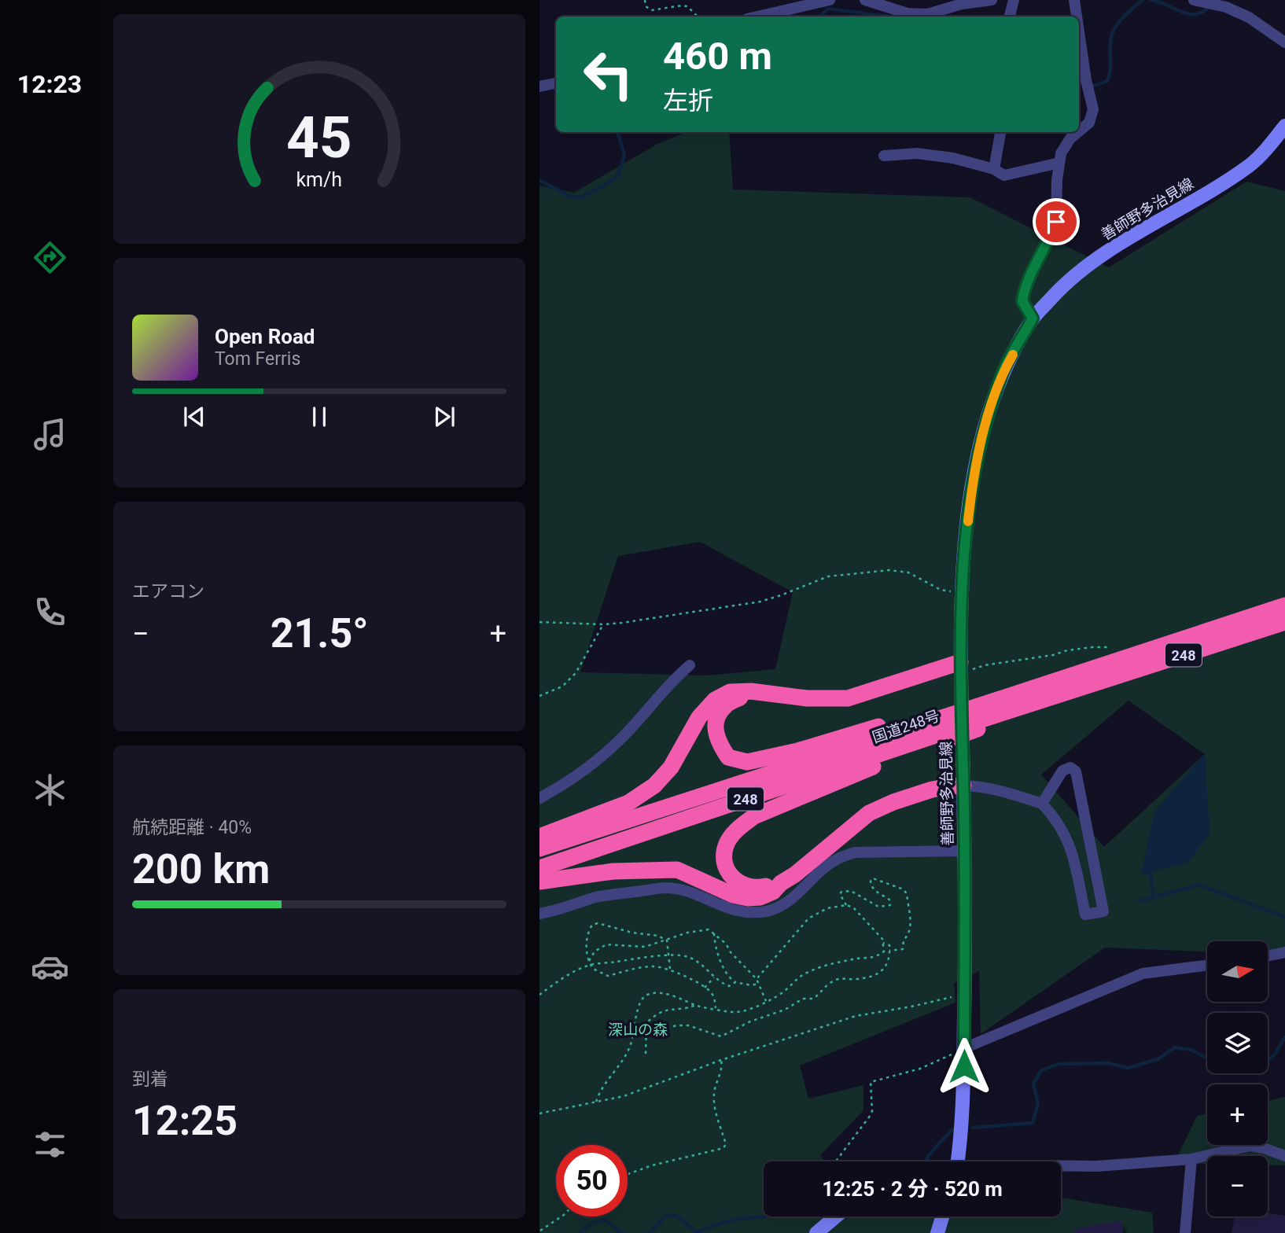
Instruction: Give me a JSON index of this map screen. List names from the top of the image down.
{
  "streets": {
    "highway": ["248", "国道248号"],
    "main road": ["善師野多治見線"]
  },
  "parks": ["深山の森"],
  "north": "right",
  "page": {
    "tabs": "12:23",
    "turn": ["460 m", "左折"],
    "song": ["Open Road", "Tom Ferris"],
    "tile": [
      "エアコン",
      ["航続距離 · 40%", "200 km"],
      ["到着", "12:25"]
    ],
    "heat": ["−", "21.5°", "+"],
    "map_buttons": ["+", "−"],
    "limit": "50",
    "trip": "12:25 · 2 分 · 520 m",
    "gauge": ["45", "km/h"]
  }
}
